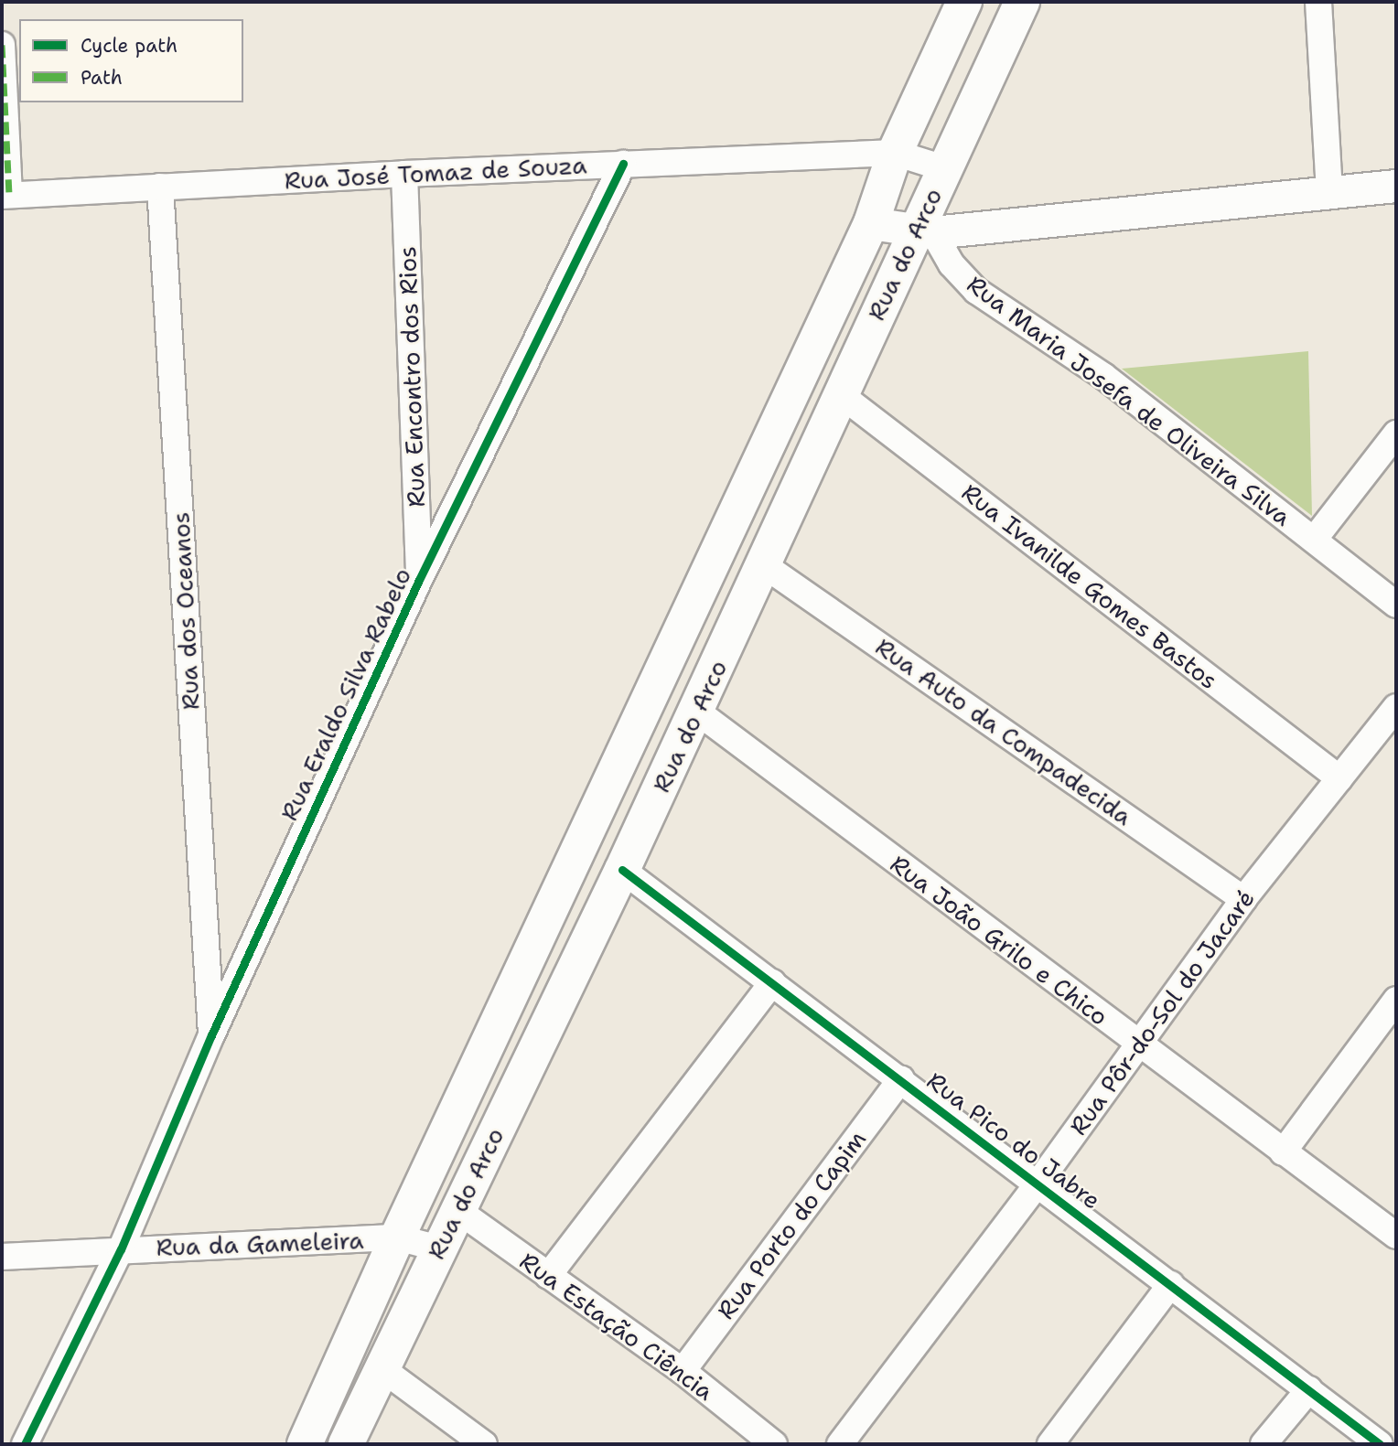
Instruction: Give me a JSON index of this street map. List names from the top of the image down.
{
  "streets": {
    "main road": ["Rua do Arco"],
    "street": [
      "Rua José Tomaz de Souza",
      "Rua Encontro dos Rios",
      "Rua Maria Josefa de Oliveira Silva",
      "Rua Ivanilde Gomes Bastos",
      "Rua dos Oceanos",
      "Rua Eraldo Silva Rabelo",
      "Rua Auto da Compadecida",
      "Rua João Grilo e Chico",
      "Rua Pôr-do-Sol do Jacaré",
      "Rua Pico do Jabre",
      "Rua Porto do Capim",
      "Rua da Gameleira",
      "Rua Estação Ciência"
    ]
  },
  "crossings": [
    ["Rua José Tomaz de Souza", "Rua do Arco"],
    ["Rua José Tomaz de Souza", "Rua Encontro dos Rios"],
    ["Rua José Tomaz de Souza", "Rua dos Oceanos"],
    ["Rua José Tomaz de Souza", "Rua Eraldo Silva Rabelo"],
    ["Rua do Arco", "Rua Maria Josefa de Oliveira Silva"],
    ["Rua do Arco", "Rua Ivanilde Gomes Bastos"],
    ["Rua do Arco", "Rua Auto da Compadecida"],
    ["Rua do Arco", "Rua João Grilo e Chico"],
    ["Rua do Arco", "Rua Pico do Jabre"],
    ["Rua do Arco", "Rua da Gameleira"],
    ["Rua do Arco", "Rua Estação Ciência"],
    ["Rua Encontro dos Rios", "Rua Eraldo Silva Rabelo"],
    ["Rua Ivanilde Gomes Bastos", "Rua Pôr-do-Sol do Jacaré"],
    ["Rua dos Oceanos", "Rua Eraldo Silva Rabelo"],
    ["Rua Eraldo Silva Rabelo", "Rua da Gameleira"],
    ["Rua Auto da Compadecida", "Rua Pôr-do-Sol do Jacaré"],
    ["Rua João Grilo e Chico", "Rua Pôr-do-Sol do Jacaré"],
    ["Rua Pôr-do-Sol do Jacaré", "Rua Pico do Jabre"],
    ["Rua Pico do Jabre", "Rua Porto do Capim"],
    ["Rua Porto do Capim", "Rua Estação Ciência"]
  ],
  "legend": ["Cycle path", "Path"]
}
